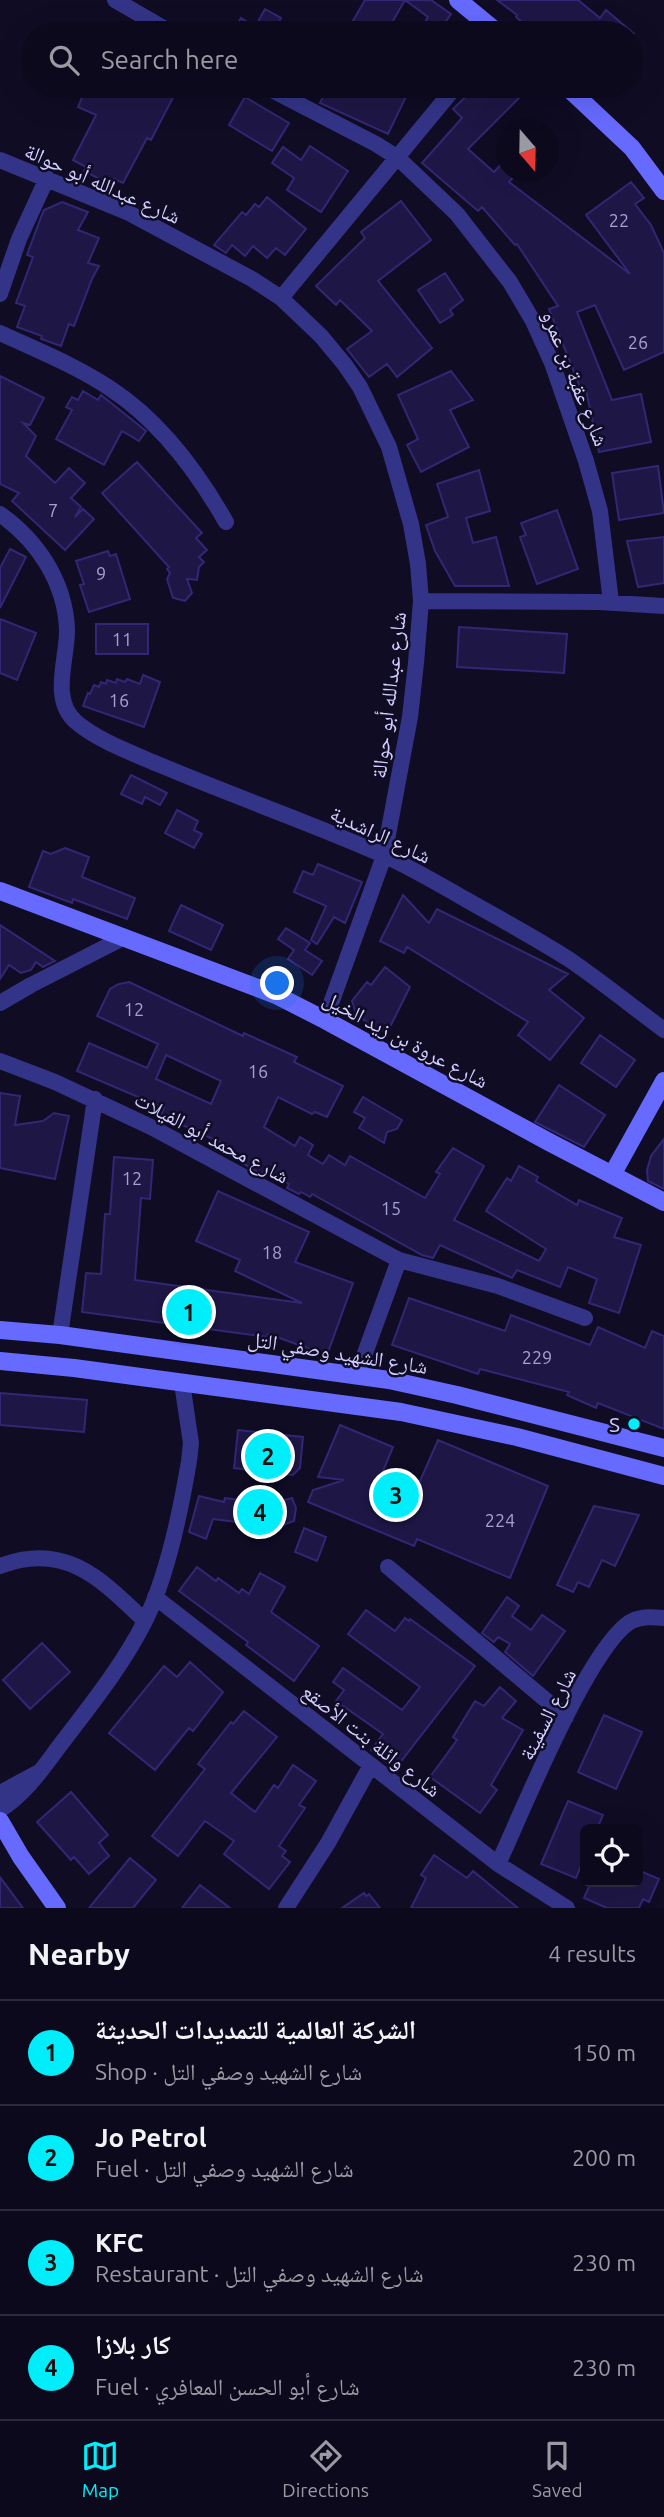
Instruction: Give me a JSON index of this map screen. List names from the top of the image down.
{
  "streets": {
    "main road": ["شارع عروة بن زيد الخيل", "شارع الشهيد وصفي التل"],
    "street": [
      "شارع عبدالله أبو حوالة",
      "شارع عقبة بن عمرو",
      "شارع الراشدية",
      "شارع محمد أبو الفيلات",
      "شارع السفينة",
      "شارع وائلة بنت الأصقع"
    ]
  },
  "crossings": [
    ["شارع عبدالله أبو حوالة", "شارع الراشدية"],
    ["شارع عبدالله أبو حوالة", "شارع عروة بن زيد الخيل"],
    ["شارع السفينة", "شارع وائلة بنت الأصقع"]
  ],
  "places": ["S"],
  "house_numbers": [
    "22",
    "26",
    "7",
    "9",
    "11",
    "16",
    "12",
    "16",
    "12",
    "15",
    "18",
    "229",
    "224"
  ],
  "north": "bottom",
  "page": {
    "search": "Search here",
    "pins": [
      "1",
      "2",
      "3",
      "4"
    ],
    "heading": ["Nearby", "4 results"],
    "list": [
      {
        "mark": "1",
        "name": "الشركة العالمية للتمديدات الحديثة",
        "note": "Shop · شارع الشهيد وصفي التل",
        "value": "150 m"
      },
      {
        "mark": "2",
        "name": "Jo Petrol",
        "note": "Fuel · شارع الشهيد وصفي التل",
        "value": "200 m"
      },
      {
        "mark": "3",
        "name": "KFC",
        "note": "Restaurant · شارع الشهيد وصفي التل",
        "value": "230 m"
      },
      {
        "mark": "4",
        "name": "كار بلازا",
        "note": "Fuel · شارع أبو الحسن المعافري",
        "value": "230 m"
      }
    ],
    "nav": ["Map", "Directions", "Saved"]
  }
}
